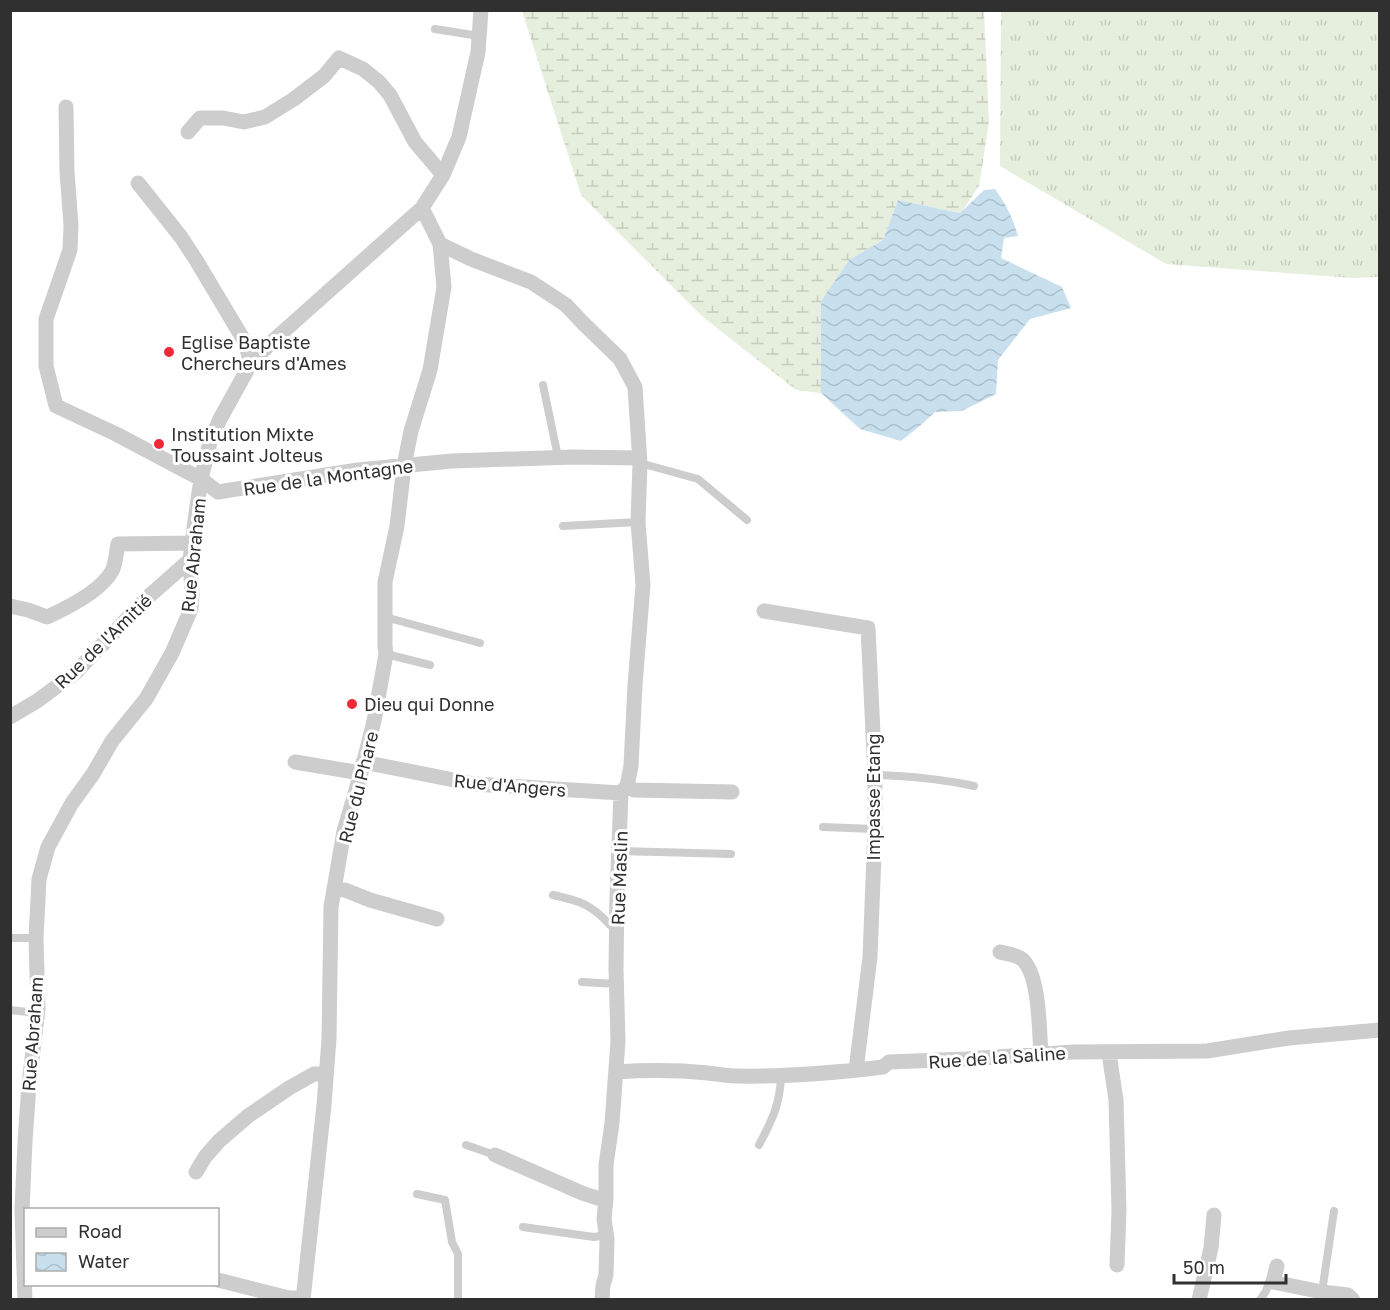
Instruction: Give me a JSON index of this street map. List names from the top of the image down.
{
  "streets": {
    "street": [
      "Rue de la Montagne",
      "Rue Abraham",
      "Rue de l'Amitié",
      "Rue d'Angers",
      "Rue du Phare",
      "Impasse Etang",
      "Rue Maslin",
      "Rue de la Saline"
    ]
  },
  "crossings": [
    ["Rue de la Montagne", "Rue Abraham"],
    ["Rue de la Montagne", "Rue du Phare"],
    ["Rue de la Montagne", "Rue Maslin"],
    ["Rue Abraham", "Rue de l'Amitié"],
    ["Rue d'Angers", "Rue du Phare"],
    ["Rue d'Angers", "Rue Maslin"],
    ["Rue du Phare", "Rue Maslin"],
    ["Impasse Etang", "Rue de la Saline"],
    ["Rue Maslin", "Rue de la Saline"]
  ],
  "places": ["Eglise Baptiste Chercheurs d'Ames", "Institution Mixte Toussaint Jolteus", "Dieu qui Donne"],
  "legend": ["Road", "Water"],
  "scale_bar": "50 m"
}
